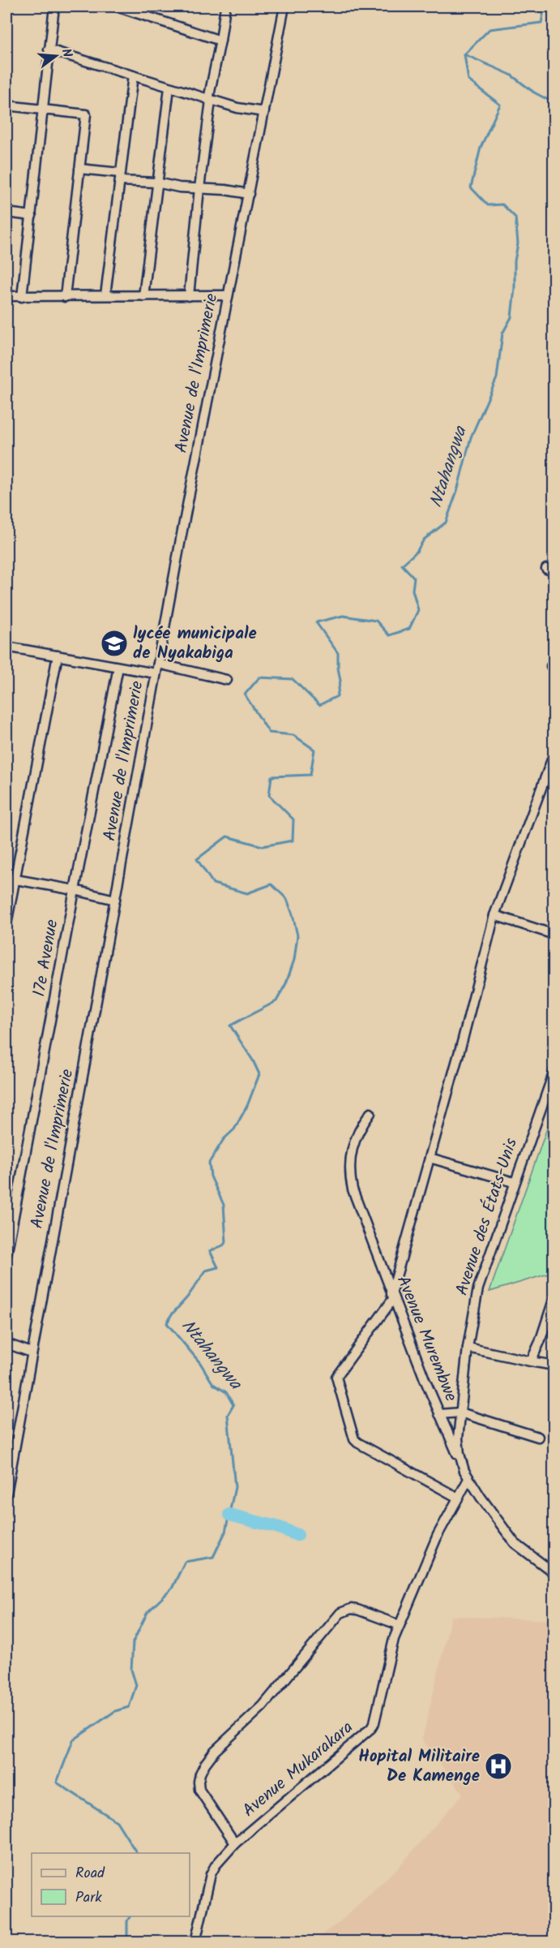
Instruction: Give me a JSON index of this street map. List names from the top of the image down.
{
  "streets": {
    "street": [
      "Avenue de l'Imprimerie",
      "17e Avenue",
      "Avenue des États-Unis",
      "Avenue Murembwe",
      "Avenue Mukarakara"
    ]
  },
  "crossings": [
    ["Avenue des États-Unis", "Avenue Murembwe"],
    ["Avenue des États-Unis", "Avenue Mukarakara"]
  ],
  "water": ["Ntahangwa"],
  "places": {
    "school or university": ["lycée municipale de Nyakabiga"],
    "hospital": ["Hopital Militaire De Kamenge"]
  },
  "legend": ["Road", "Park"],
  "north": "right"
}
